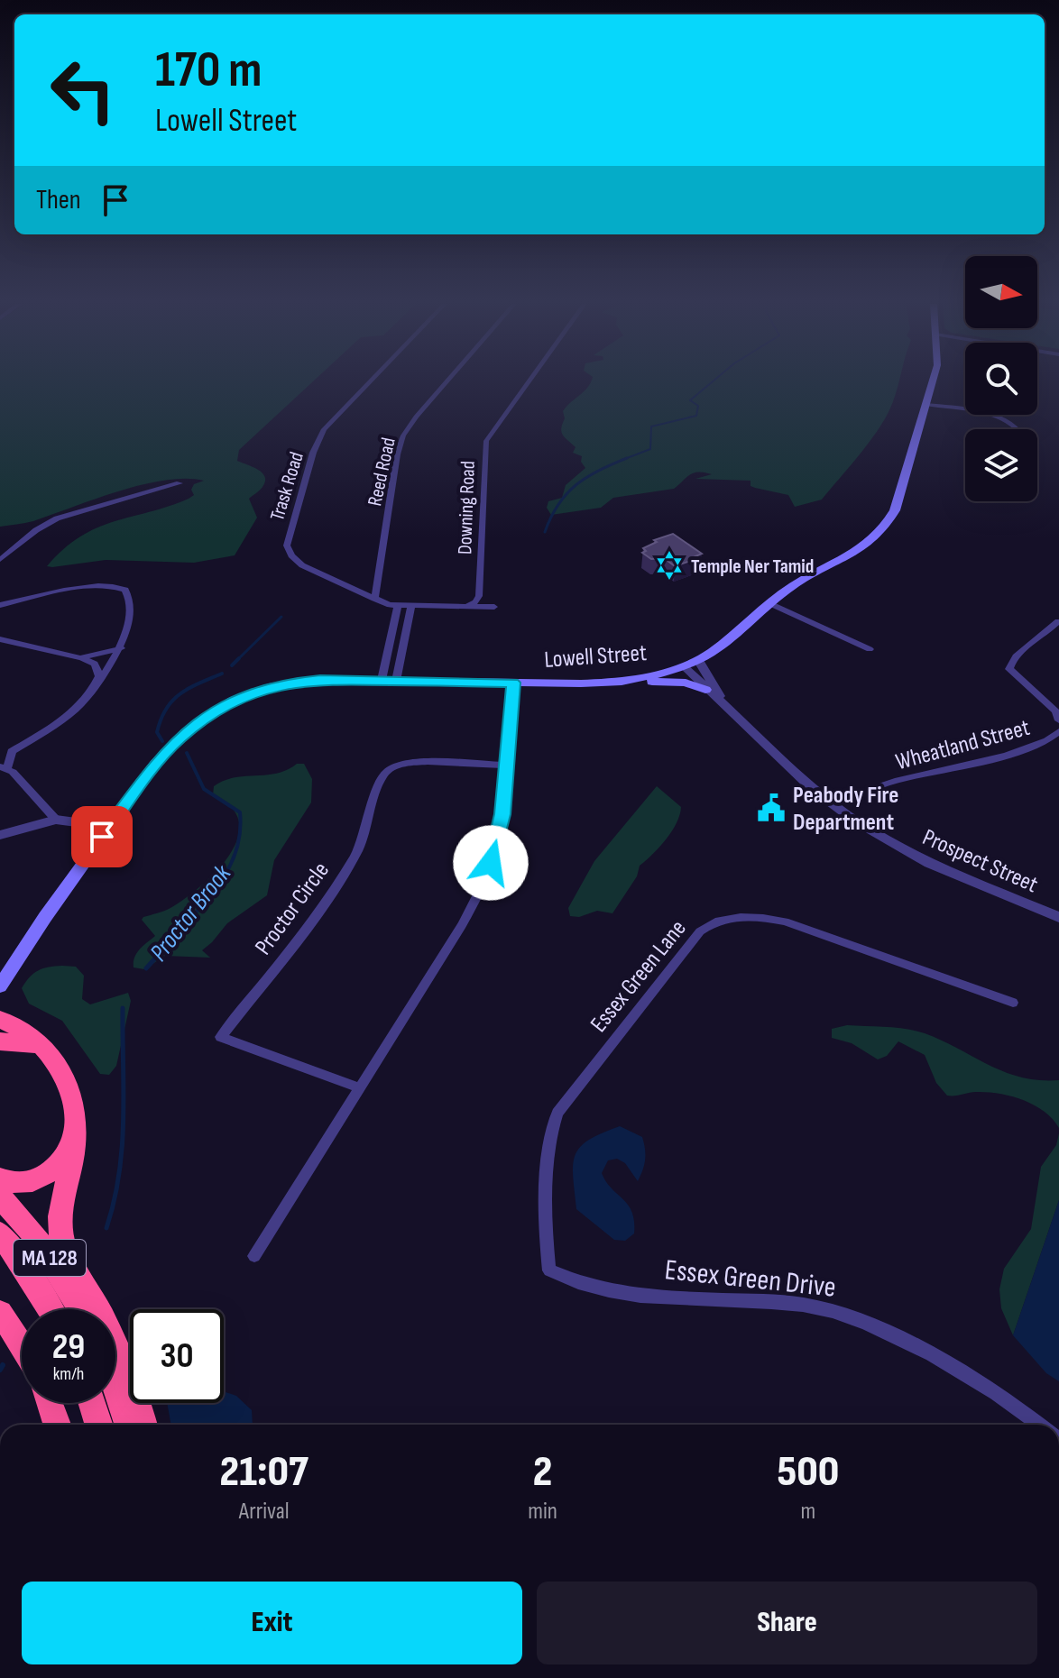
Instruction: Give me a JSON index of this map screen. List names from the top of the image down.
{
  "streets": {
    "highway": ["MA 128"],
    "main road": ["Lowell Street"],
    "street": [
      "Reed Road",
      "Trask Road",
      "Downing Road",
      "Wheatland Street",
      "Prospect Street",
      "Proctor Circle",
      "Essex Green Lane",
      "Essex Green Drive"
    ]
  },
  "crossings": [
    ["Reed Road", "Trask Road"],
    ["Trask Road", "Downing Road"],
    ["Lowell Street", "Prospect Street"],
    ["Wheatland Street", "Prospect Street"],
    ["Essex Green Lane", "Essex Green Drive"]
  ],
  "water": ["Proctor Brook"],
  "places": {
    "synagogue": ["Temple Ner Tamid"],
    "public building": ["Peabody Fire Department"]
  },
  "north": "right",
  "page": {
    "turn": ["170 m", "Lowell Street"],
    "then": "Then",
    "speed": "29 km/h",
    "limit": "30",
    "eta": [
      "21:07",
      "Arrival",
      "2",
      "min",
      "500",
      "m"
    ],
    "buttons": ["Exit", "Share"]
  }
}
